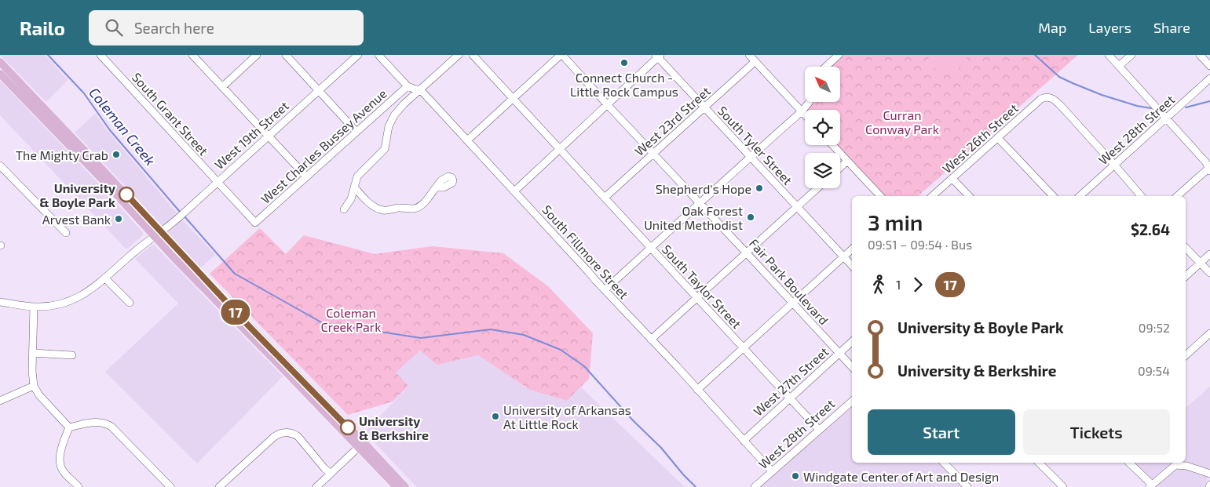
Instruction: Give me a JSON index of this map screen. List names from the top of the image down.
{
  "streets": {
    "street": [
      "South Grant Street",
      "West 23rd Street",
      "West 28th Street",
      "West 19th Street",
      "West 26th Street",
      "South Tyler Street",
      "West Charles Bussey Avenue",
      "South Fillmore Street",
      "Fair Park Boulevard",
      "South Taylor Street",
      "West 27th Street"
    ]
  },
  "crossings": [
    ["South Grant Street", "West 19th Street"],
    ["South Grant Street", "West Charles Bussey Avenue"],
    ["West 23rd Street", "South Tyler Street"],
    ["West 23rd Street", "Fair Park Boulevard"],
    ["West 23rd Street", "South Taylor Street"],
    ["West 28th Street", "West 26th Street"],
    ["West 28th Street", "South Fillmore Street"],
    ["West 28th Street", "South Taylor Street"],
    ["South Fillmore Street", "West 27th Street"],
    ["Fair Park Boulevard", "West 27th Street"],
    ["South Taylor Street", "West 27th Street"]
  ],
  "water": ["Coleman Creek"],
  "parks": ["Curran Conway Park", "Coleman Creek Park"],
  "places": [
    "Connect Church - Little Rock Campus",
    "The Mighty Crab",
    "Shepherd's Hope",
    "University & Boyle Park",
    "Oak Forest United Methodist",
    "Arvest Bank",
    "University of Arkansas At Little Rock",
    "University & Berkshire",
    "Windgate Center of Art and Design"
  ],
  "lines": ["bus line 17"],
  "north": "top left",
  "page": {
    "header": "Railo",
    "search": "Search here",
    "nav": ["Map", "Layers", "Share"],
    "on_map": "17",
    "heading": ["3 min", "09:51 – 09:54 · Bus", "$2.64"],
    "legs": ["1", "17"],
    "list": [
      {
        "name": "University & Boyle Park",
        "value": "09:52"
      },
      {
        "name": "University & Berkshire",
        "value": "09:54"
      }
    ],
    "buttons": ["Start", "Tickets"]
  }
}
